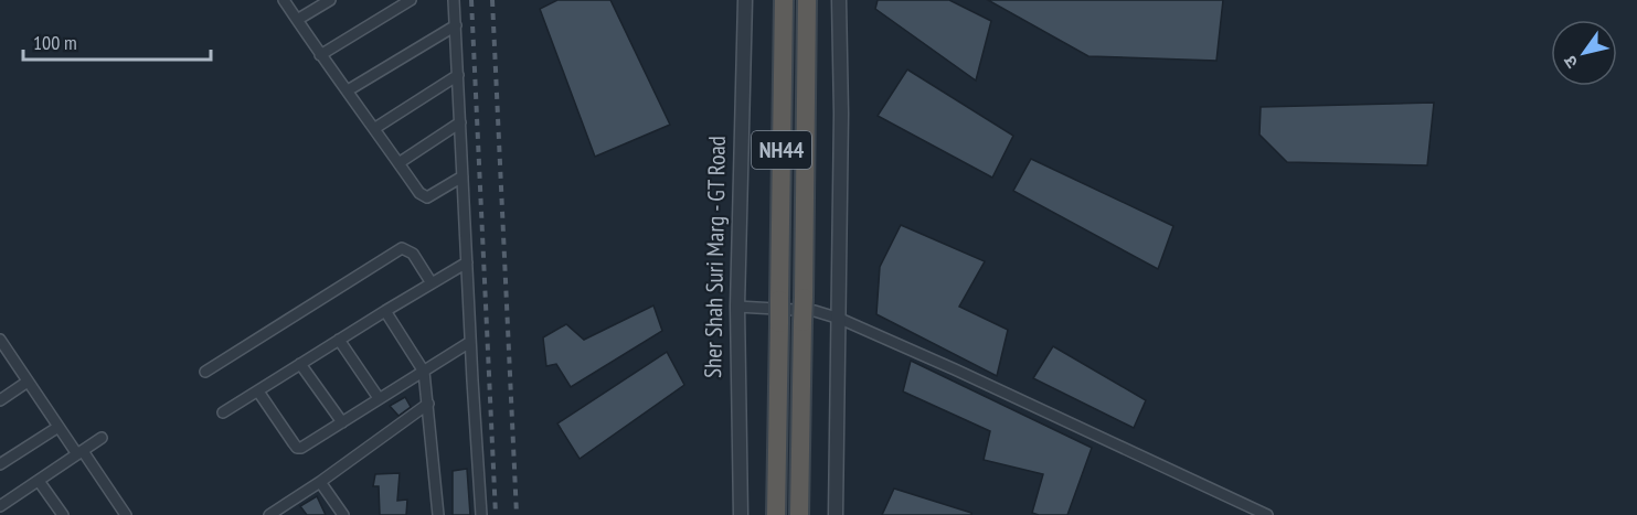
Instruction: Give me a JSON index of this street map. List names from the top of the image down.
{
  "streets": {
    "highway": ["NH44"],
    "street": ["Sher Shah Suri Marg - GT Road"]
  },
  "scale_bar": "100 m",
  "north": "bottom left"
}
